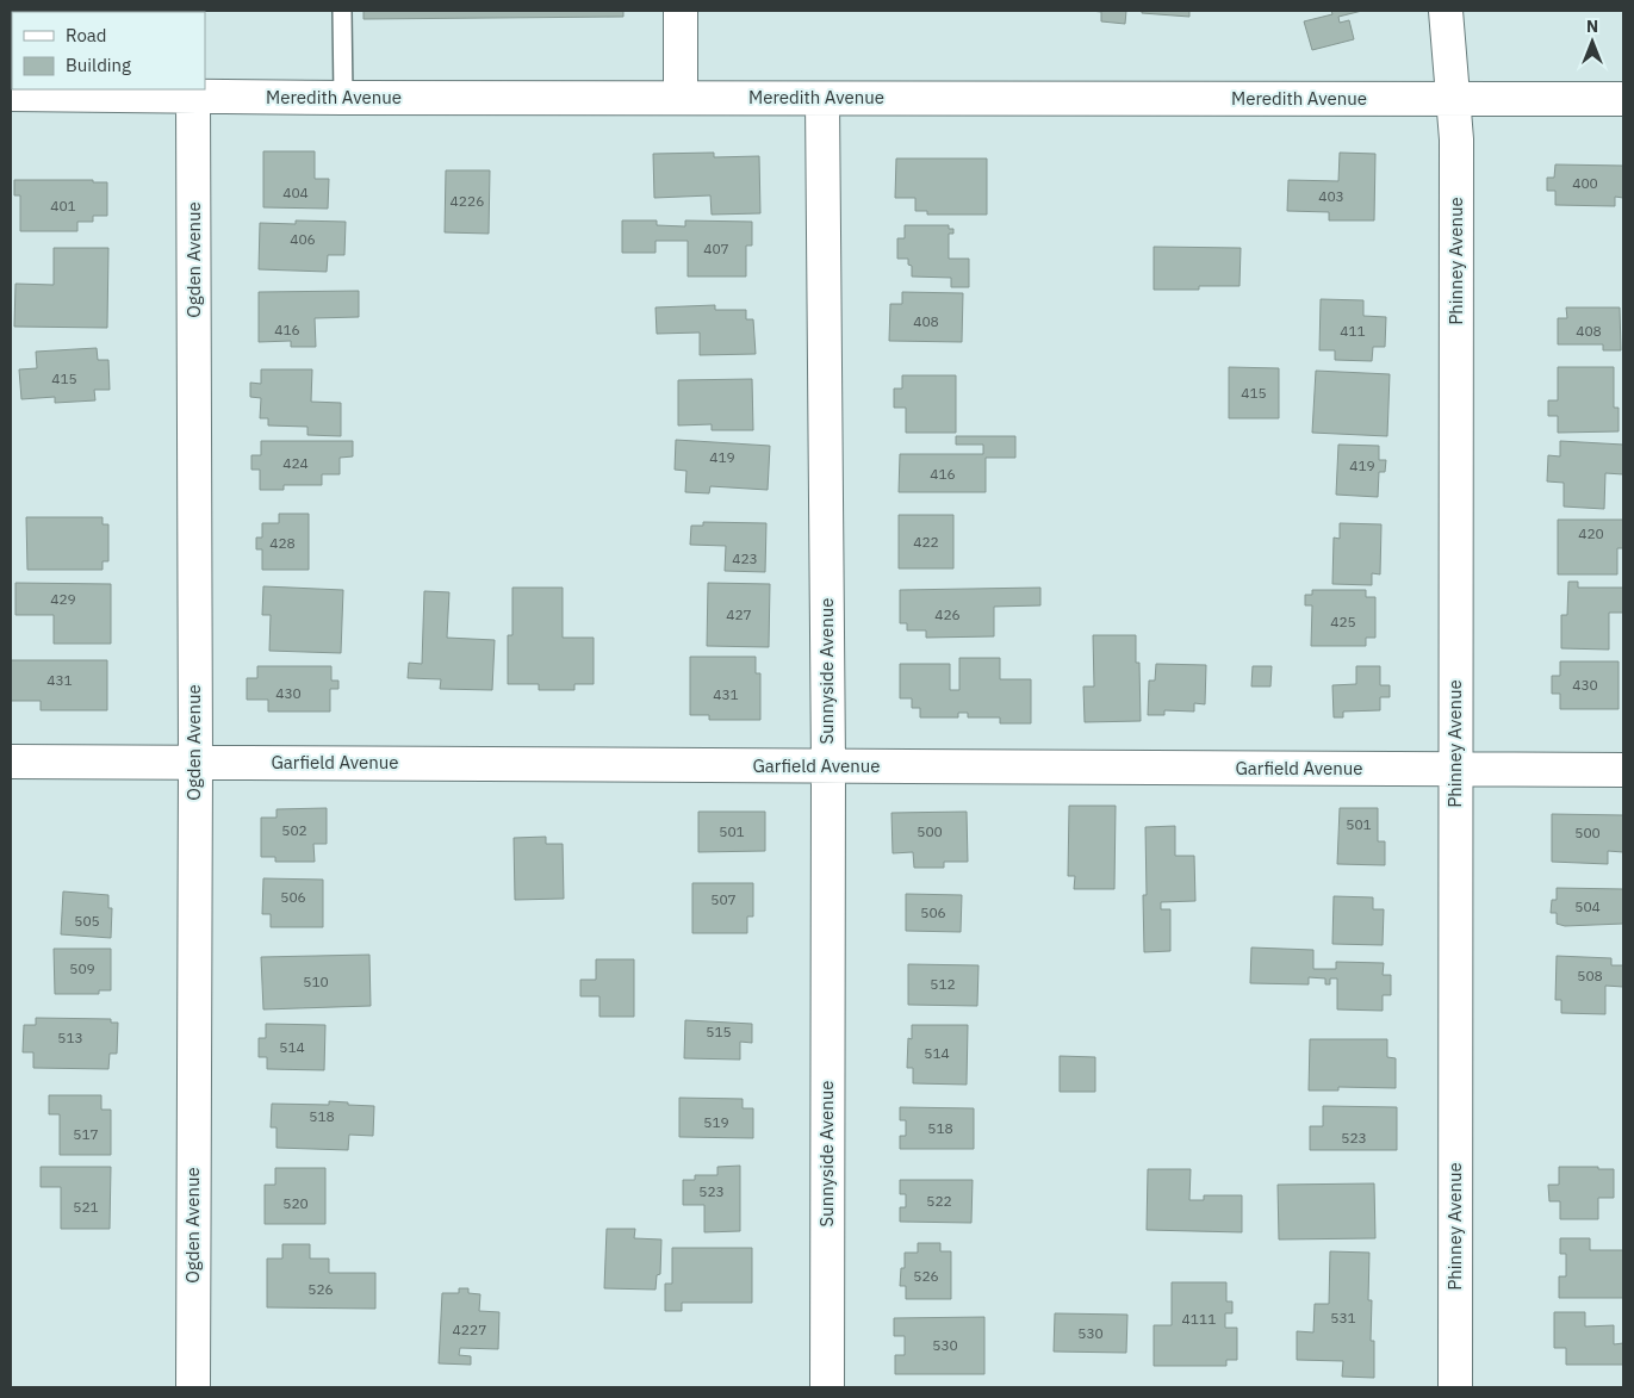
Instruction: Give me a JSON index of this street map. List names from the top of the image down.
{
  "streets": {
    "street": [
      "Meredith Avenue",
      "Ogden Avenue",
      "Phinney Avenue",
      "Sunnyside Avenue",
      "Garfield Avenue"
    ]
  },
  "crossings": [
    ["Meredith Avenue", "Ogden Avenue"],
    ["Meredith Avenue", "Phinney Avenue"],
    ["Meredith Avenue", "Sunnyside Avenue"],
    ["Ogden Avenue", "Garfield Avenue"],
    ["Phinney Avenue", "Garfield Avenue"],
    ["Sunnyside Avenue", "Garfield Avenue"]
  ],
  "house_numbers": [
    "400",
    "404",
    "403",
    "4226",
    "401",
    "406",
    "407",
    "408",
    "416",
    "411",
    "408",
    "415",
    "415",
    "419",
    "424",
    "419",
    "416",
    "420",
    "422",
    "428",
    "423",
    "429",
    "427",
    "426",
    "425",
    "431",
    "430",
    "430",
    "431",
    "501",
    "502",
    "501",
    "500",
    "500",
    "506",
    "507",
    "504",
    "506",
    "505",
    "509",
    "508",
    "510",
    "512",
    "515",
    "513",
    "514",
    "514",
    "518",
    "519",
    "518",
    "517",
    "523",
    "523",
    "522",
    "520",
    "521",
    "526",
    "526",
    "531",
    "4111",
    "4227",
    "530",
    "530"
  ],
  "legend": ["Road", "Building"],
  "north": "top"
}
